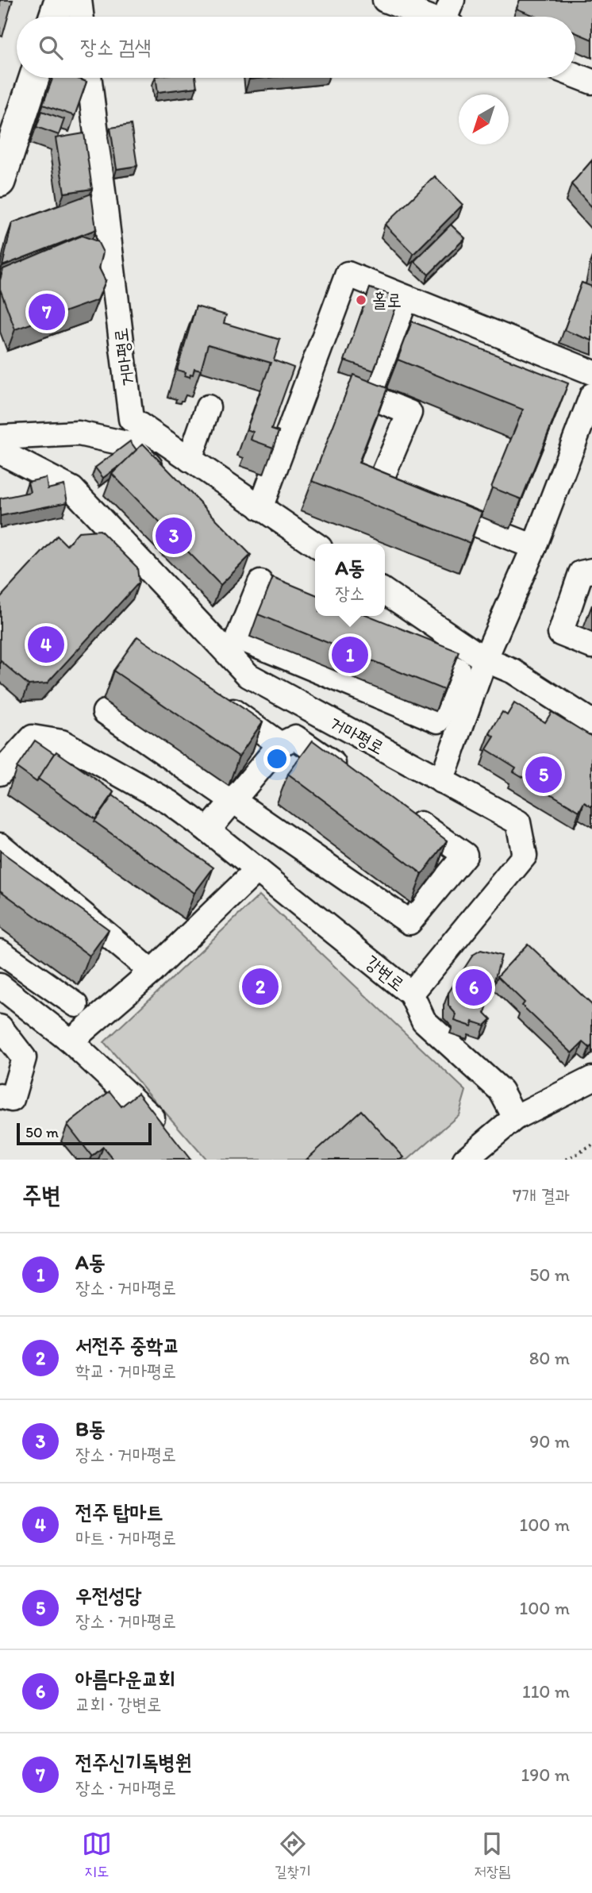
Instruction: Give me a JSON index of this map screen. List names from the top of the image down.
{
  "streets": {
    "street": ["거마평로", "강변로"]
  },
  "crossings": [
    ["거마평로", "강변로"]
  ],
  "places": ["홀로"],
  "scale_bar": "50 m",
  "north": "bottom left",
  "page": {
    "search": "장소 검색",
    "pins": [
      "7",
      "3",
      "4",
      "1",
      "5",
      "2",
      "6"
    ],
    "popup": ["A동", "장소"],
    "scale": "50 m",
    "heading": ["주변", "7개 결과"],
    "list": [
      {
        "mark": "1",
        "name": "A동",
        "note": "장소 · 거마평로",
        "value": "50 m"
      },
      {
        "mark": "2",
        "name": "서전주 중학교",
        "note": "학교 · 거마평로",
        "value": "80 m"
      },
      {
        "mark": "3",
        "name": "B동",
        "note": "장소 · 거마평로",
        "value": "90 m"
      },
      {
        "mark": "4",
        "name": "전주 탑마트",
        "note": "마트 · 거마평로",
        "value": "100 m"
      },
      {
        "mark": "5",
        "name": "우전성당",
        "note": "장소 · 거마평로",
        "value": "100 m"
      },
      {
        "mark": "6",
        "name": "아름다운교회",
        "note": "교회 · 강변로",
        "value": "110 m"
      },
      {
        "mark": "7",
        "name": "전주신기독병원",
        "note": "장소 · 거마평로",
        "value": "190 m"
      }
    ],
    "nav": ["지도", "길찾기", "저장됨"]
  }
}
